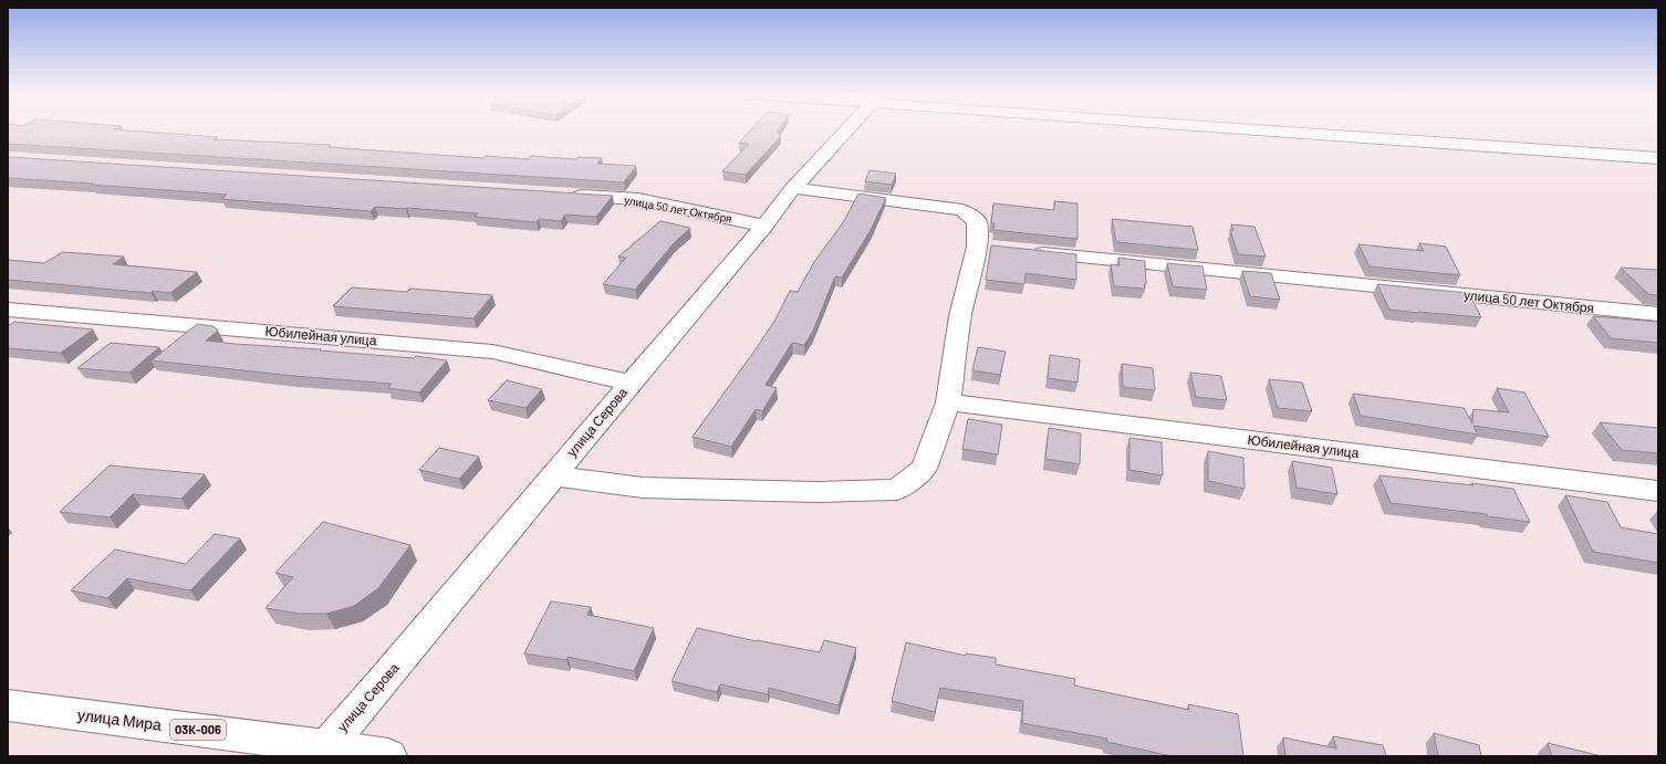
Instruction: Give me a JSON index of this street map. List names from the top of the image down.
{
  "streets": {
    "street": [
      "улица 50 лет Октября",
      "Юбилейная улица",
      "улица Серова",
      "улица Мира",
      "03К-006"
    ]
  },
  "crossings": [
    ["улица 50 лет Октября", "улица Серова"],
    ["Юбилейная улица", "улица Серова"],
    ["улица Серова", "улица Мира"]
  ]
}
